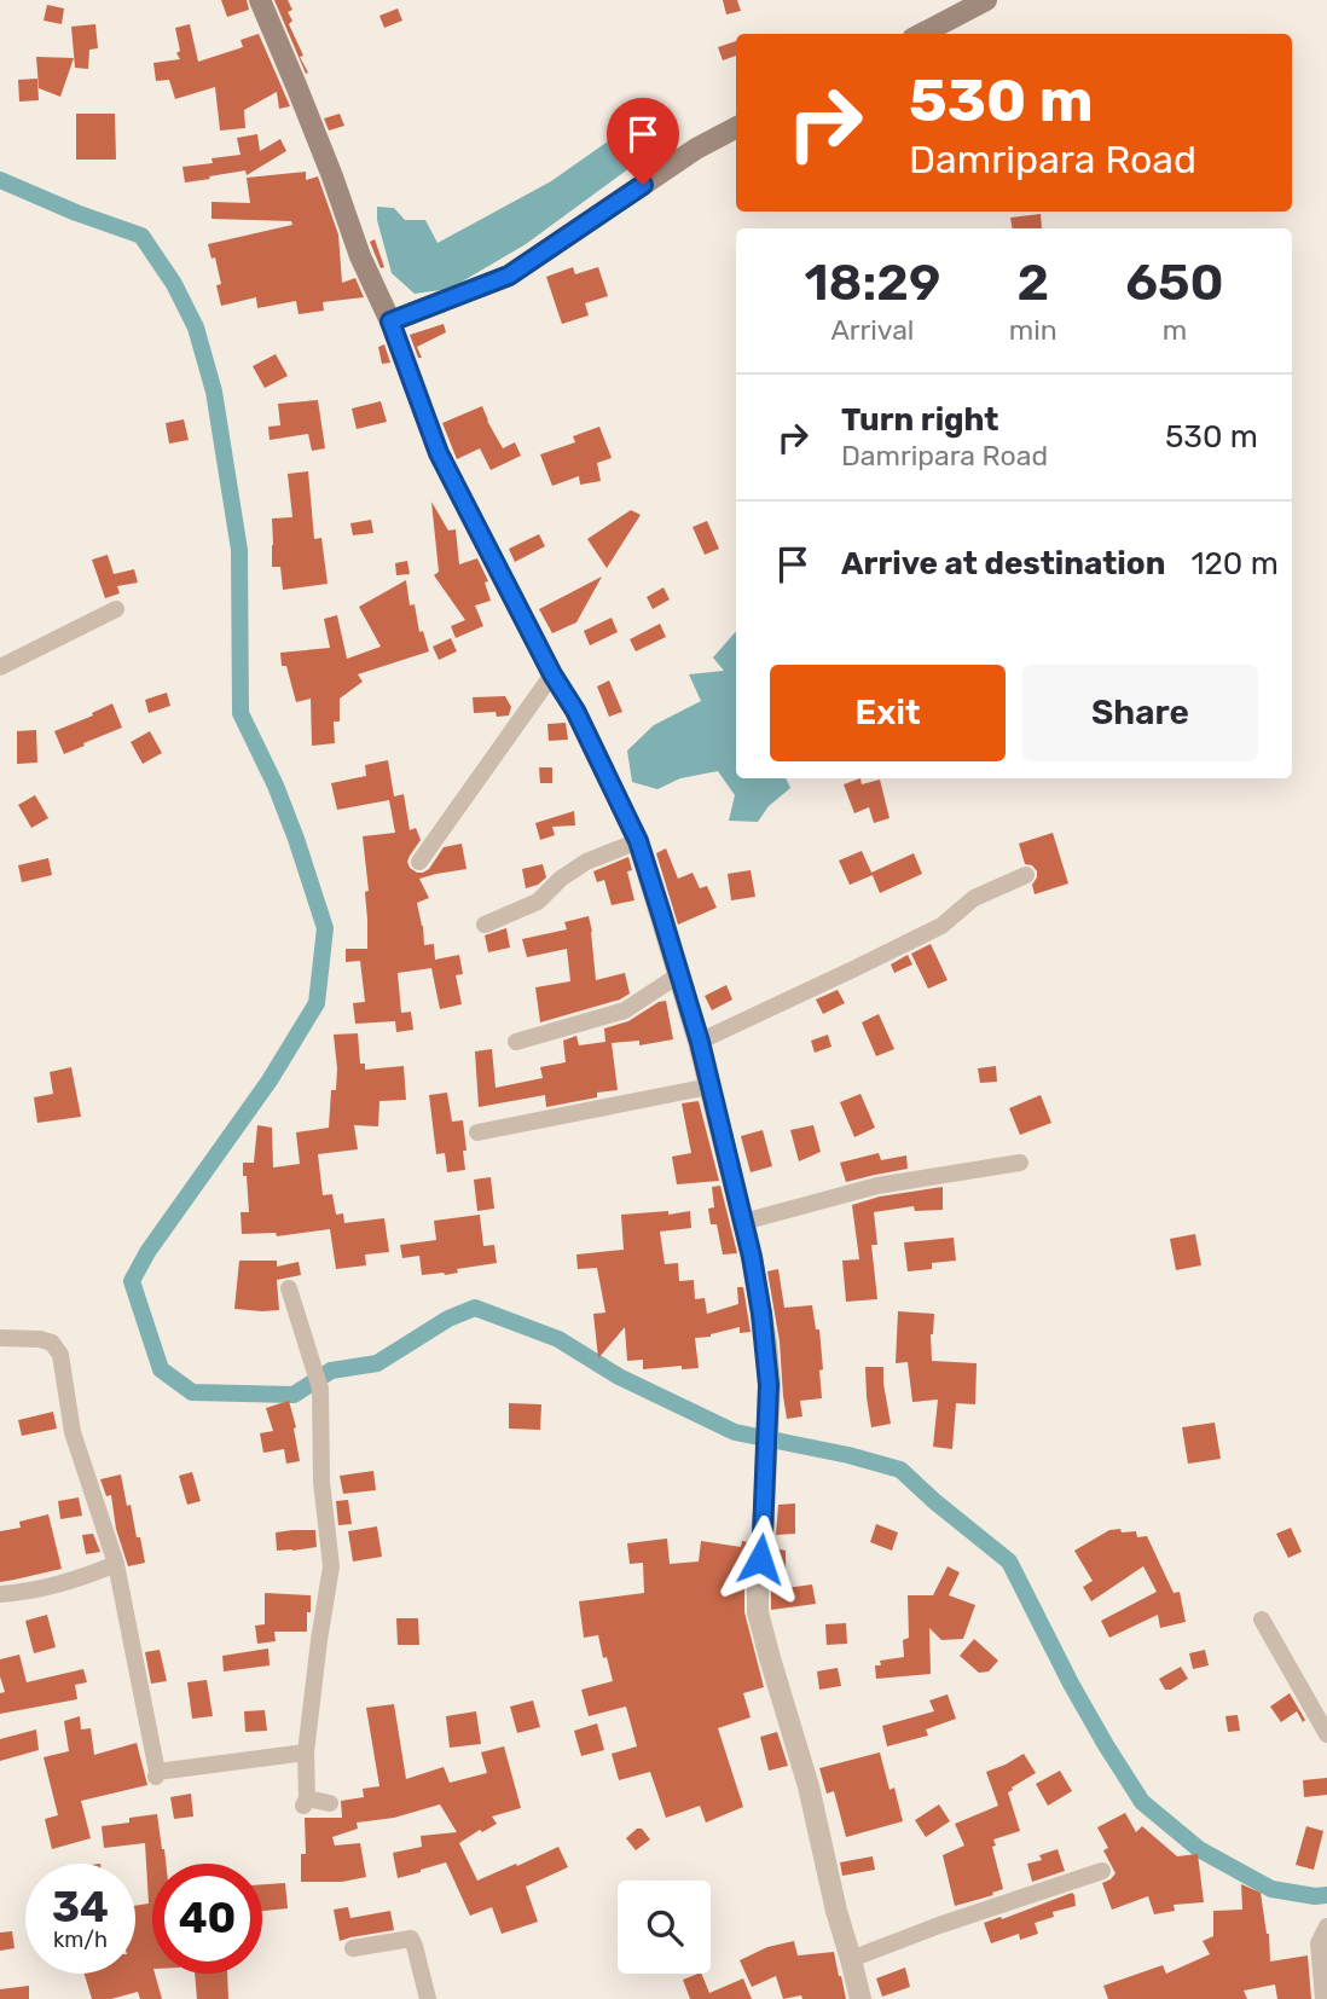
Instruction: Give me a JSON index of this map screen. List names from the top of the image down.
{
  "page": {
    "turn": ["530 m", "Damripara Road"],
    "eta": [
      "18:29",
      "Arrival",
      "2",
      "min",
      "650",
      "m"
    ],
    "list": [
      {
        "name": "Turn right",
        "note": "Damripara Road",
        "value": "530 m"
      },
      {
        "name": "Arrive at destination",
        "value": "120 m"
      }
    ],
    "buttons": ["Exit", "Share"],
    "speed": "34 km/h",
    "limit": "40"
  }
}
